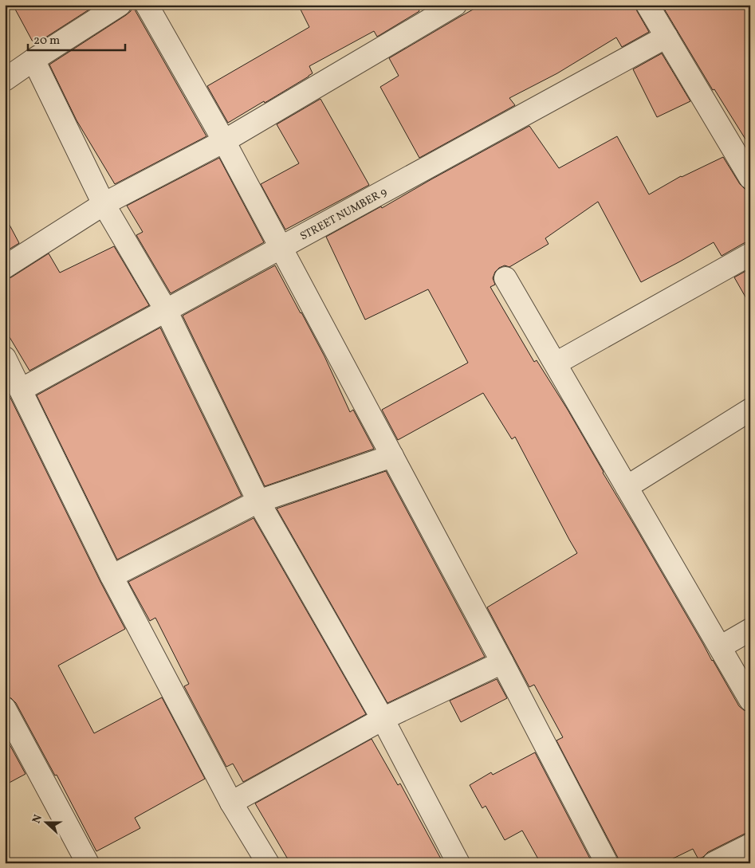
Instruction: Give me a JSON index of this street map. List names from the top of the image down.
{
  "streets": {
    "street": ["STREET NUMBER 9"]
  },
  "scale_bar": "20 m",
  "north": "left"
}
